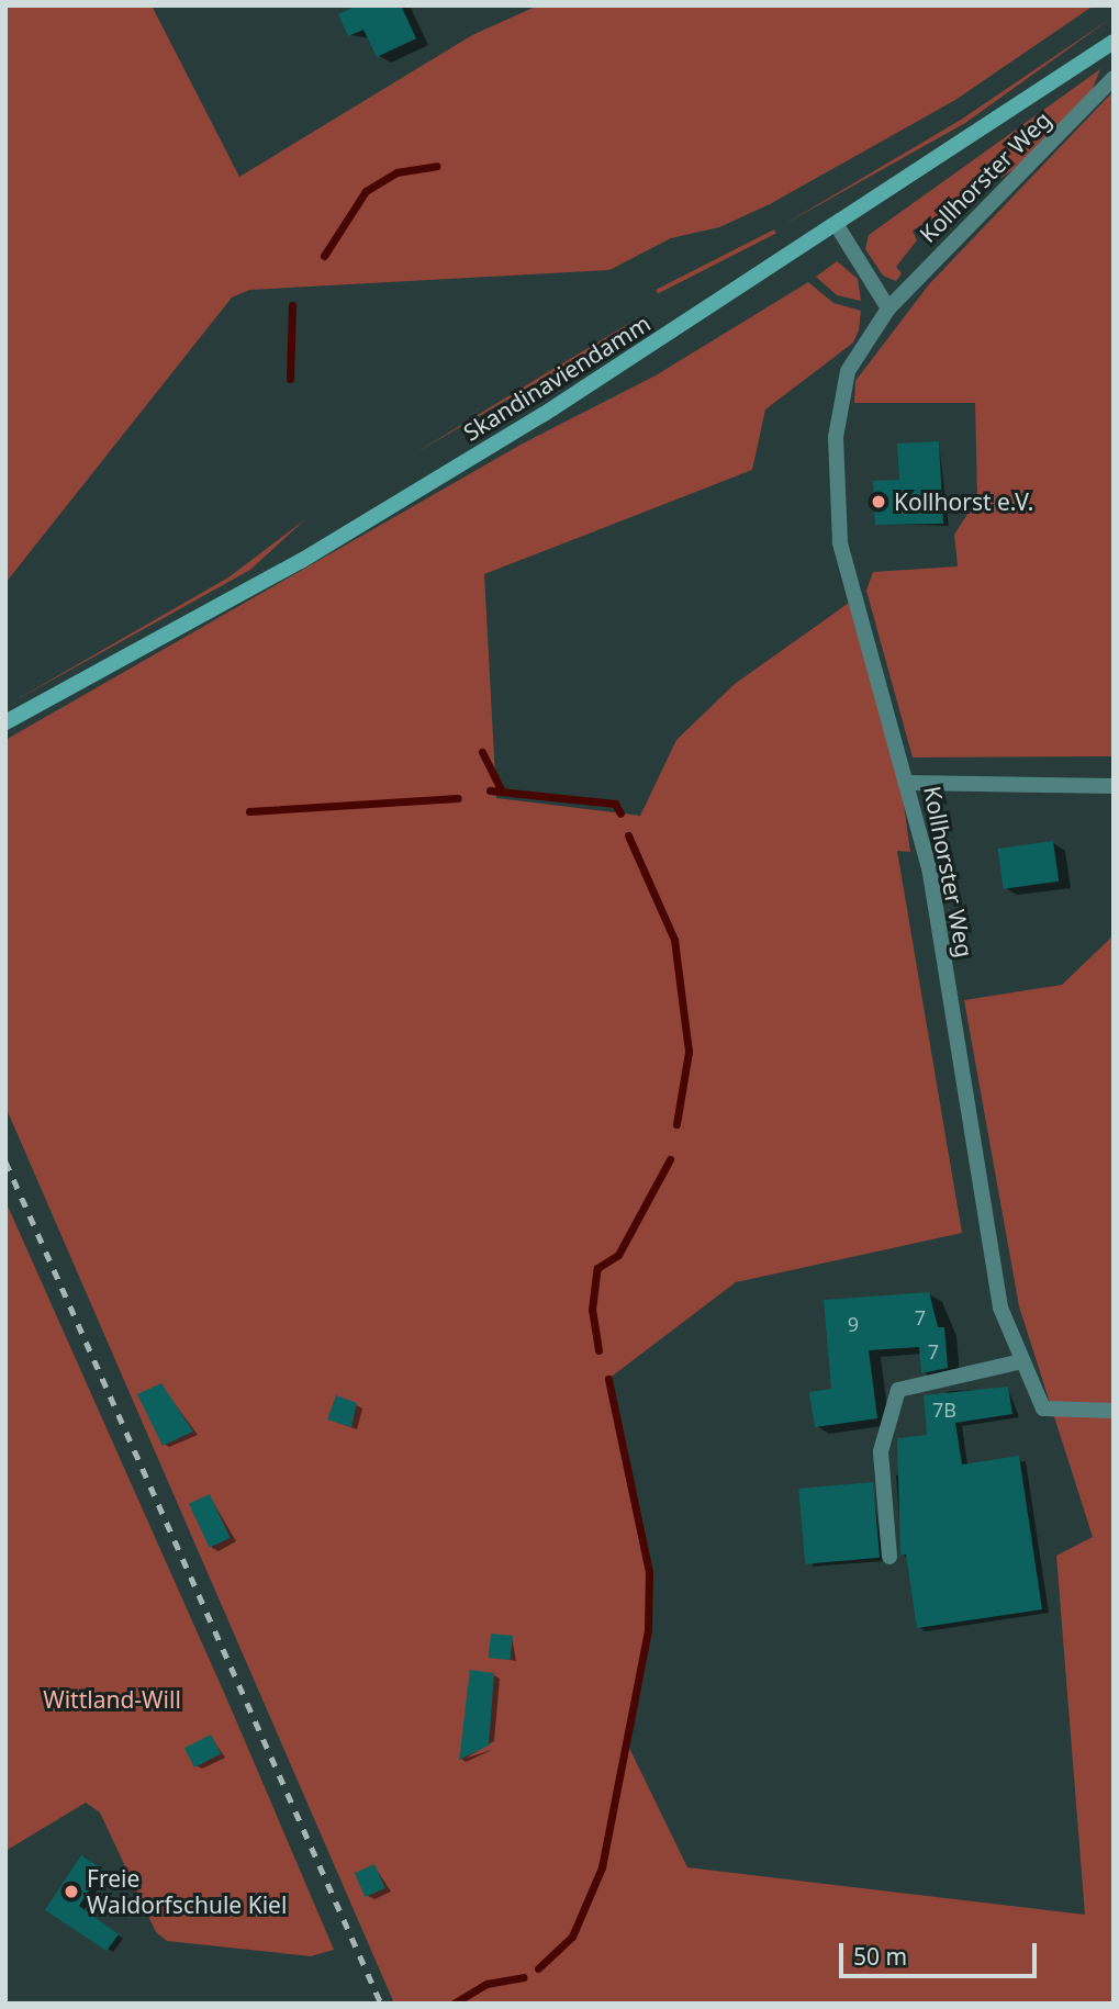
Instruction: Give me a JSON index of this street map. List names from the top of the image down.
{
  "streets": {
    "main road": ["Skandinaviendamm"],
    "street": ["Kollhorster Weg"]
  },
  "parks": ["Wittland-Will"],
  "places": ["Kollhorst e.V.", "Freie Waldorfschule Kiel"],
  "house_numbers": [
    "7",
    "9",
    "7",
    "7B"
  ],
  "scale_bar": "50 m"
}
